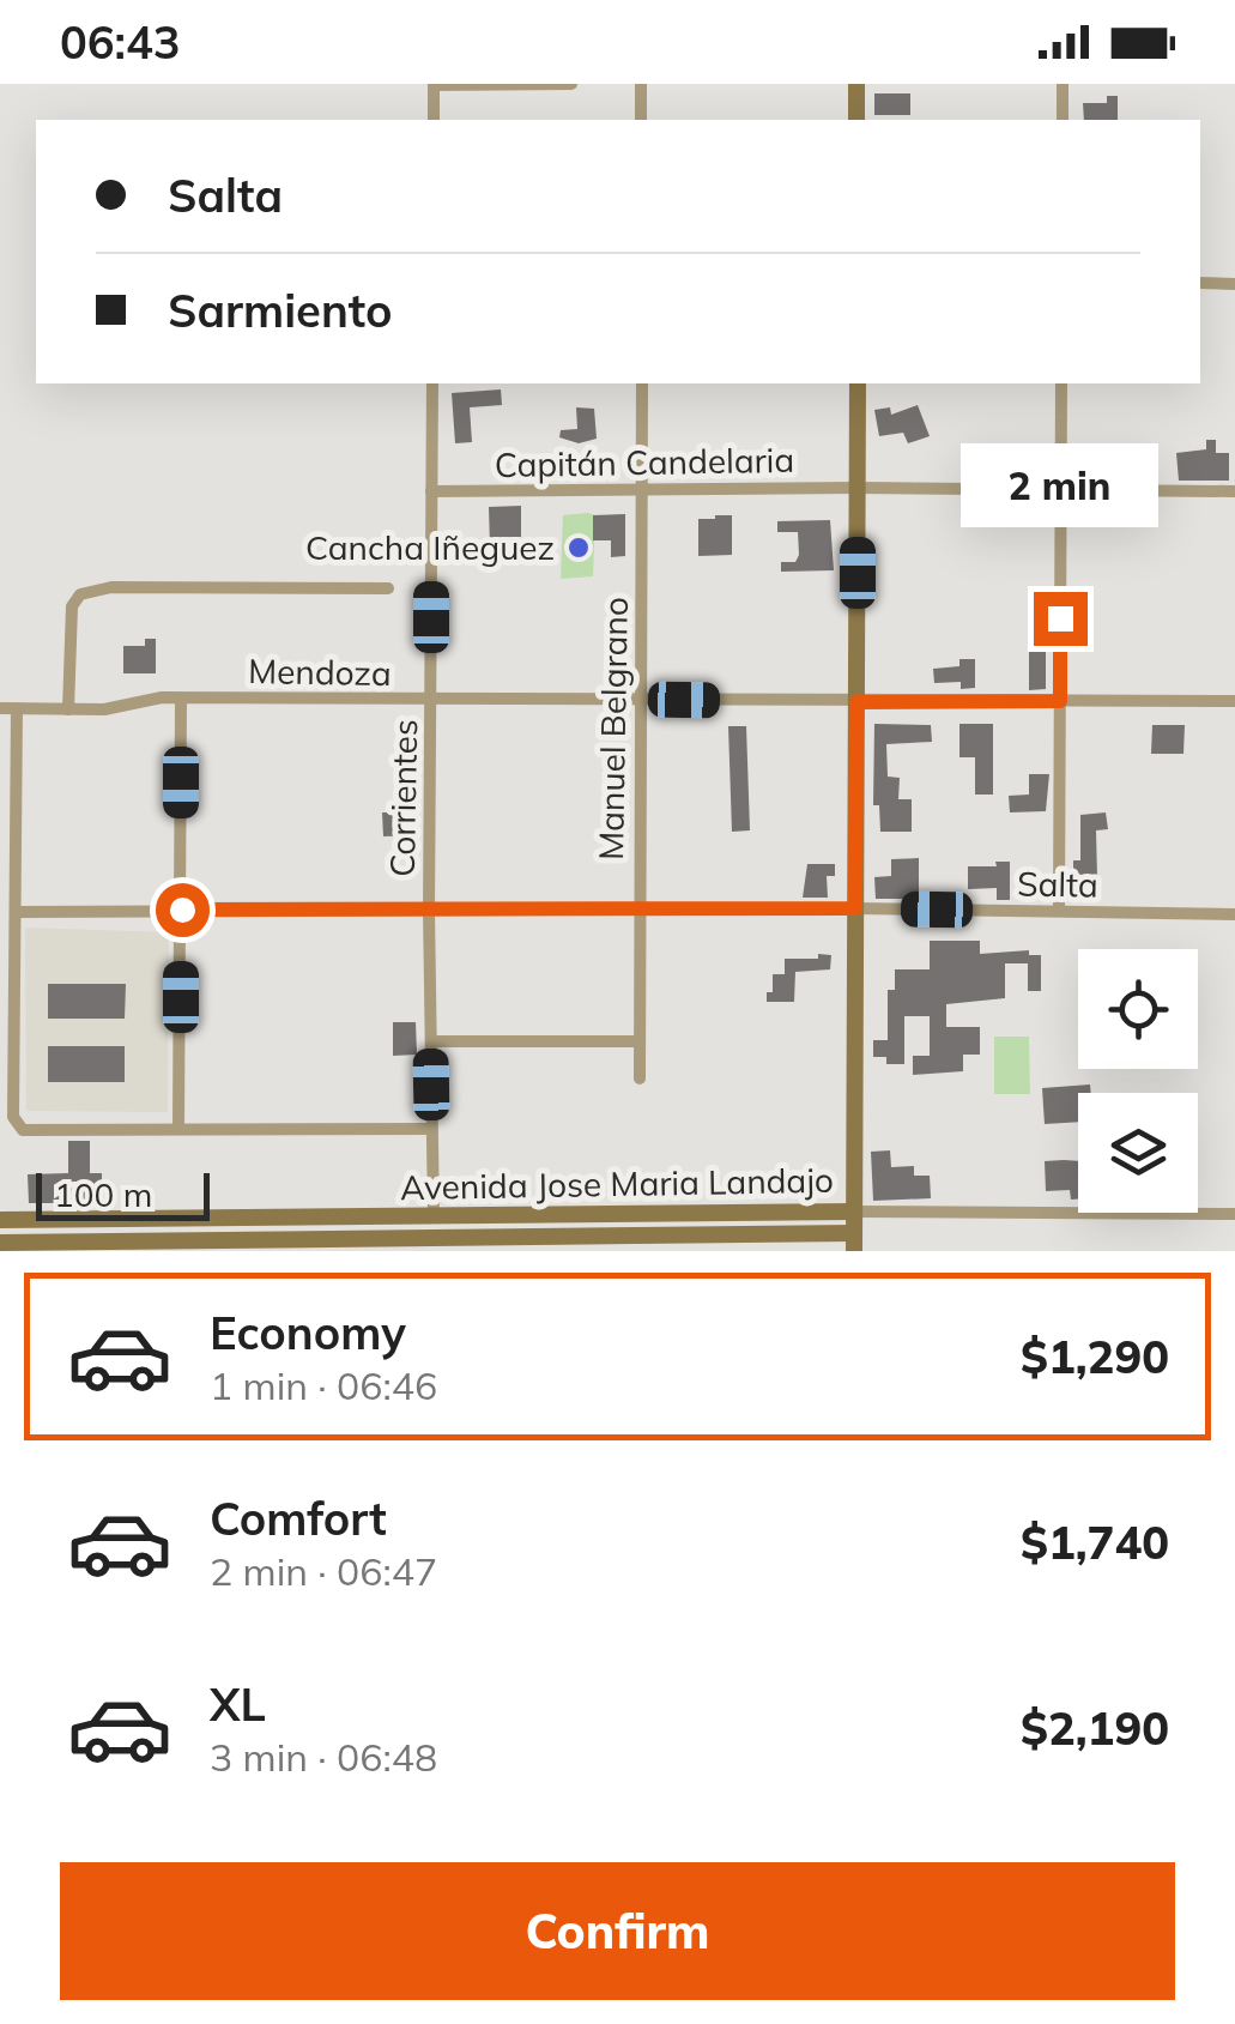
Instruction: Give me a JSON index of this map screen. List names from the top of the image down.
{
  "streets": {
    "street": [
      "Capitán Candelaria",
      "Mendoza",
      "Manuel Belgrano",
      "Corrientes",
      "Salta",
      "Avenida Jose Maria Landajo"
    ]
  },
  "crossings": [
    ["Capitán Candelaria", "Manuel Belgrano"],
    ["Capitán Candelaria", "Corrientes"],
    ["Mendoza", "Manuel Belgrano"],
    ["Mendoza", "Corrientes"],
    ["Manuel Belgrano", "Salta"],
    ["Corrientes", "Salta"],
    ["Corrientes", "Avenida Jose Maria Landajo"]
  ],
  "places": ["Cancha Iñeguez"],
  "scale_bar": "100 m",
  "page": {
    "status": "06:43",
    "banner": ["Salta", "Sarmiento"],
    "bubble": "2 min",
    "scale": "100 m",
    "list": [
      {
        "name": "Economy",
        "note": "1 min · 06:46",
        "value": "$1,290"
      },
      {
        "name": "Comfort",
        "note": "2 min · 06:47",
        "value": "$1,740"
      },
      {
        "name": "XL",
        "note": "3 min · 06:48",
        "value": "$2,190"
      }
    ],
    "buttons": "Confirm"
  }
}
